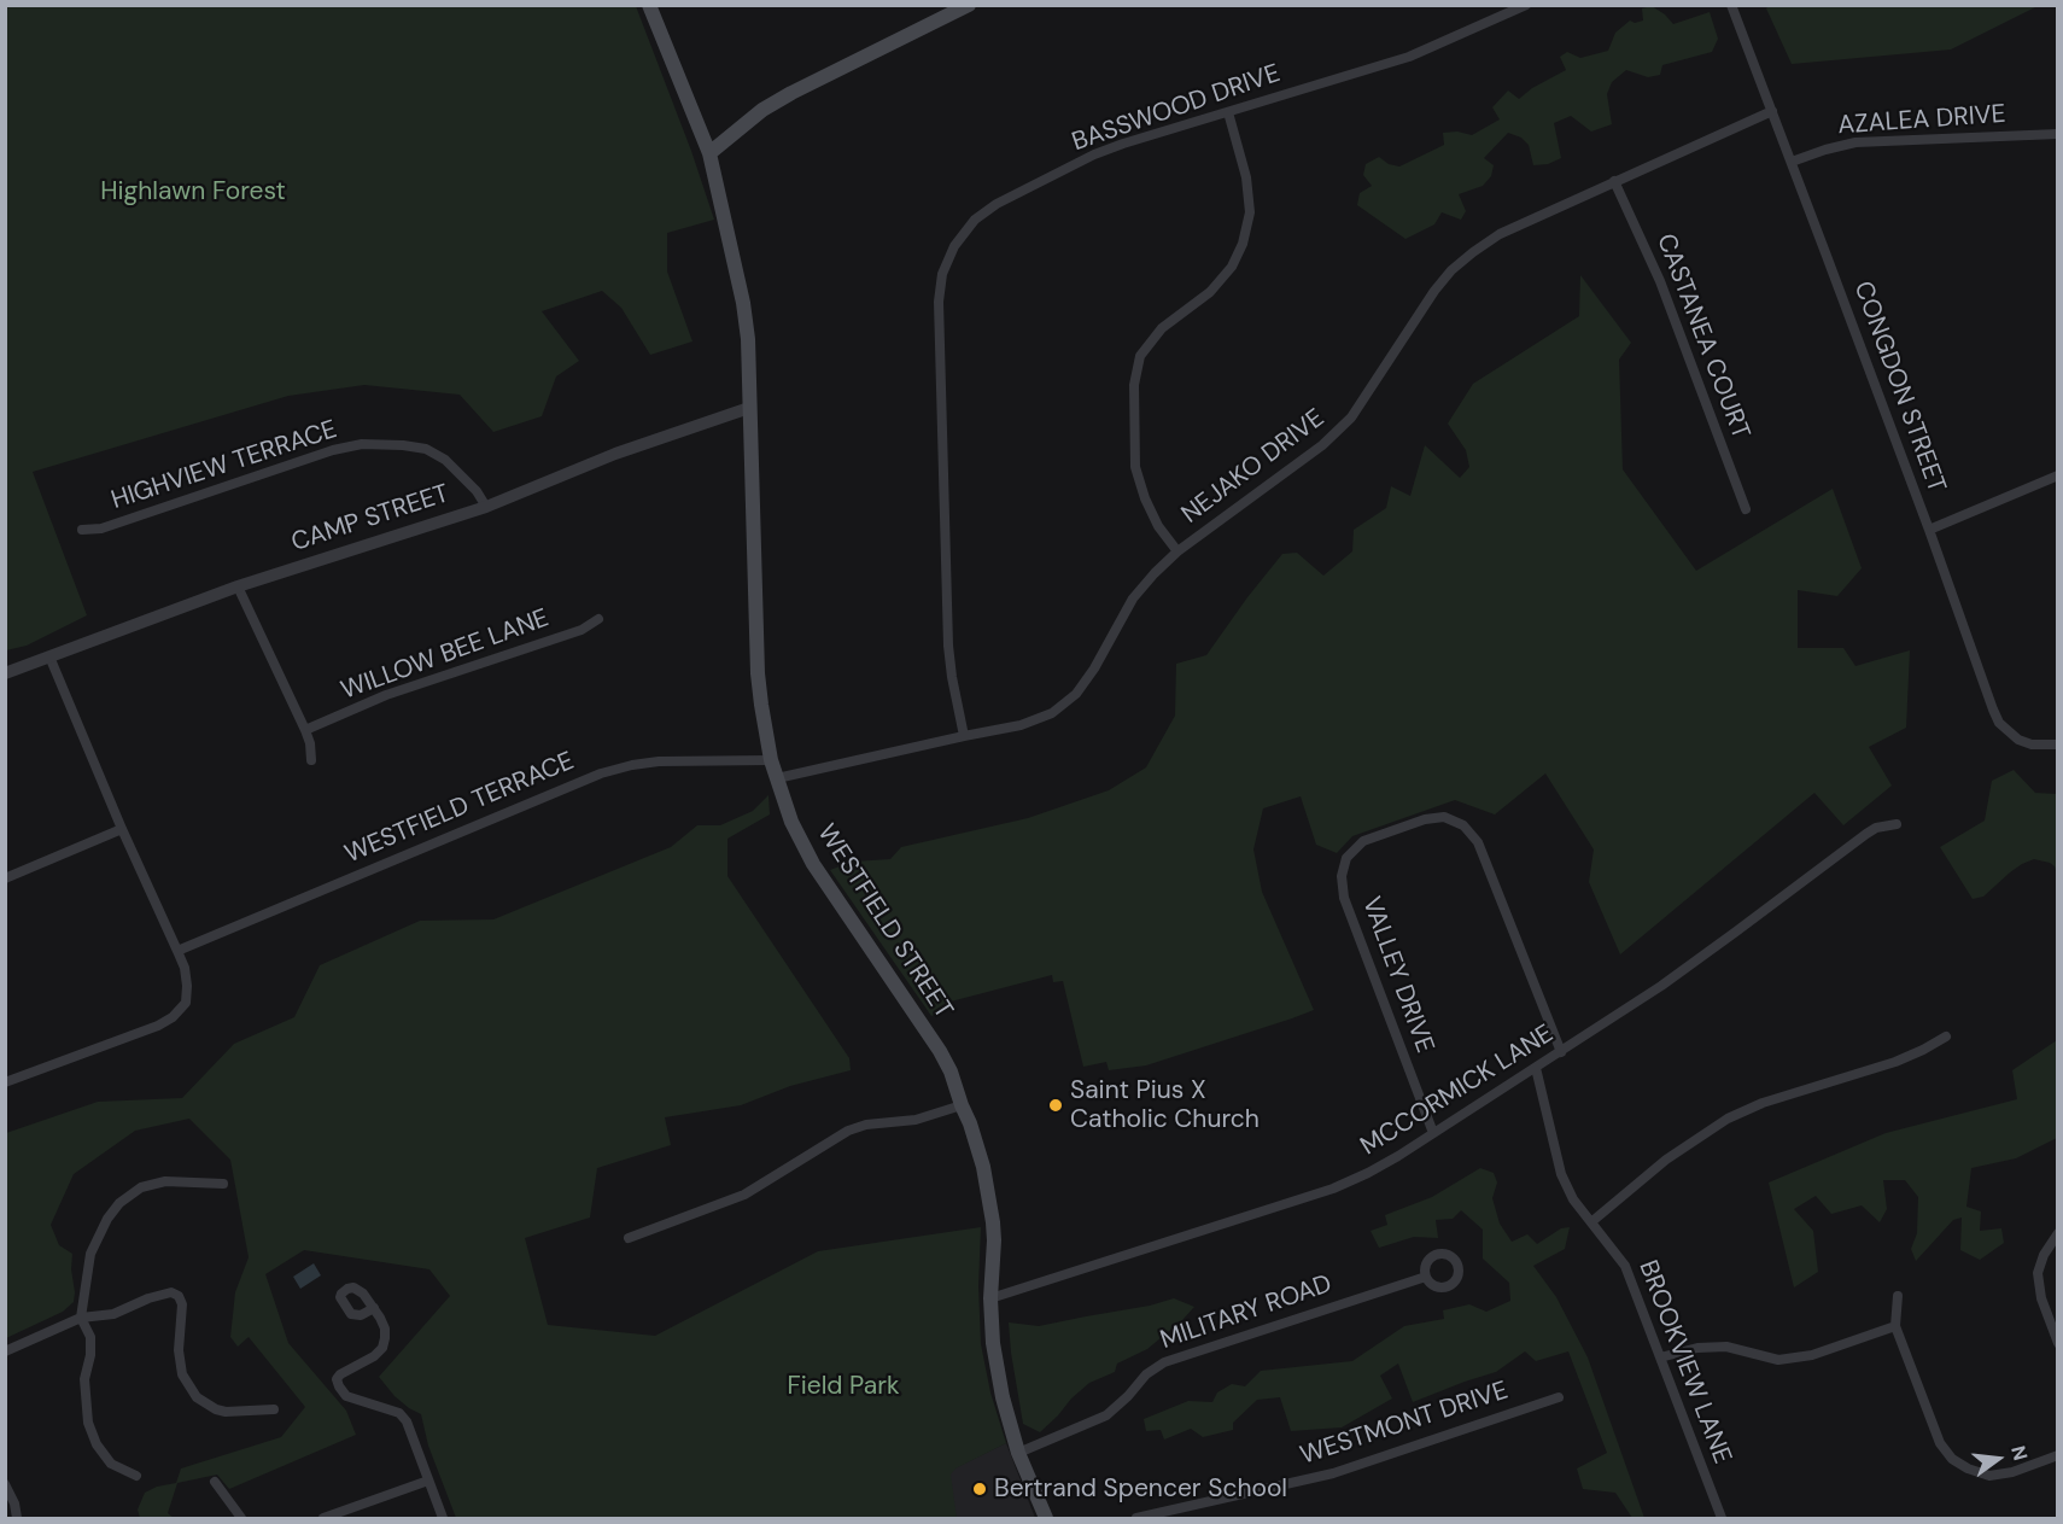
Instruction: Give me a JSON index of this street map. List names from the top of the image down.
{
  "streets": {
    "main road": ["WESTFIELD STREET"],
    "street": [
      "BASSWOOD DRIVE",
      "AZALEA DRIVE",
      "CASTANEA COURT",
      "CONGDON STREET",
      "HIGHVIEW TERRACE",
      "NEJAKO DRIVE",
      "CAMP STREET",
      "WILLOW BEE LANE",
      "WESTFIELD TERRACE",
      "VALLEY DRIVE",
      "MCCORMICK LANE",
      "MILITARY ROAD",
      "BROOKVIEW LANE",
      "WESTMONT DRIVE"
    ]
  },
  "crossings": [
    ["BASSWOOD DRIVE", "NEJAKO DRIVE"],
    ["AZALEA DRIVE", "CONGDON STREET"],
    ["CASTANEA COURT", "NEJAKO DRIVE"],
    ["CONGDON STREET", "NEJAKO DRIVE"],
    ["HIGHVIEW TERRACE", "CAMP STREET"],
    ["NEJAKO DRIVE", "WESTFIELD STREET"],
    ["CAMP STREET", "WESTFIELD STREET"],
    ["WESTFIELD TERRACE", "WESTFIELD STREET"],
    ["WESTFIELD STREET", "MCCORMICK LANE"],
    ["WESTFIELD STREET", "MILITARY ROAD"],
    ["VALLEY DRIVE", "MCCORMICK LANE"],
    ["MCCORMICK LANE", "BROOKVIEW LANE"]
  ],
  "parks": ["Highlawn Forest", "Field Park"],
  "places": ["Saint Pius X Catholic Church", "Bertrand Spencer School"],
  "north": "right"
}
